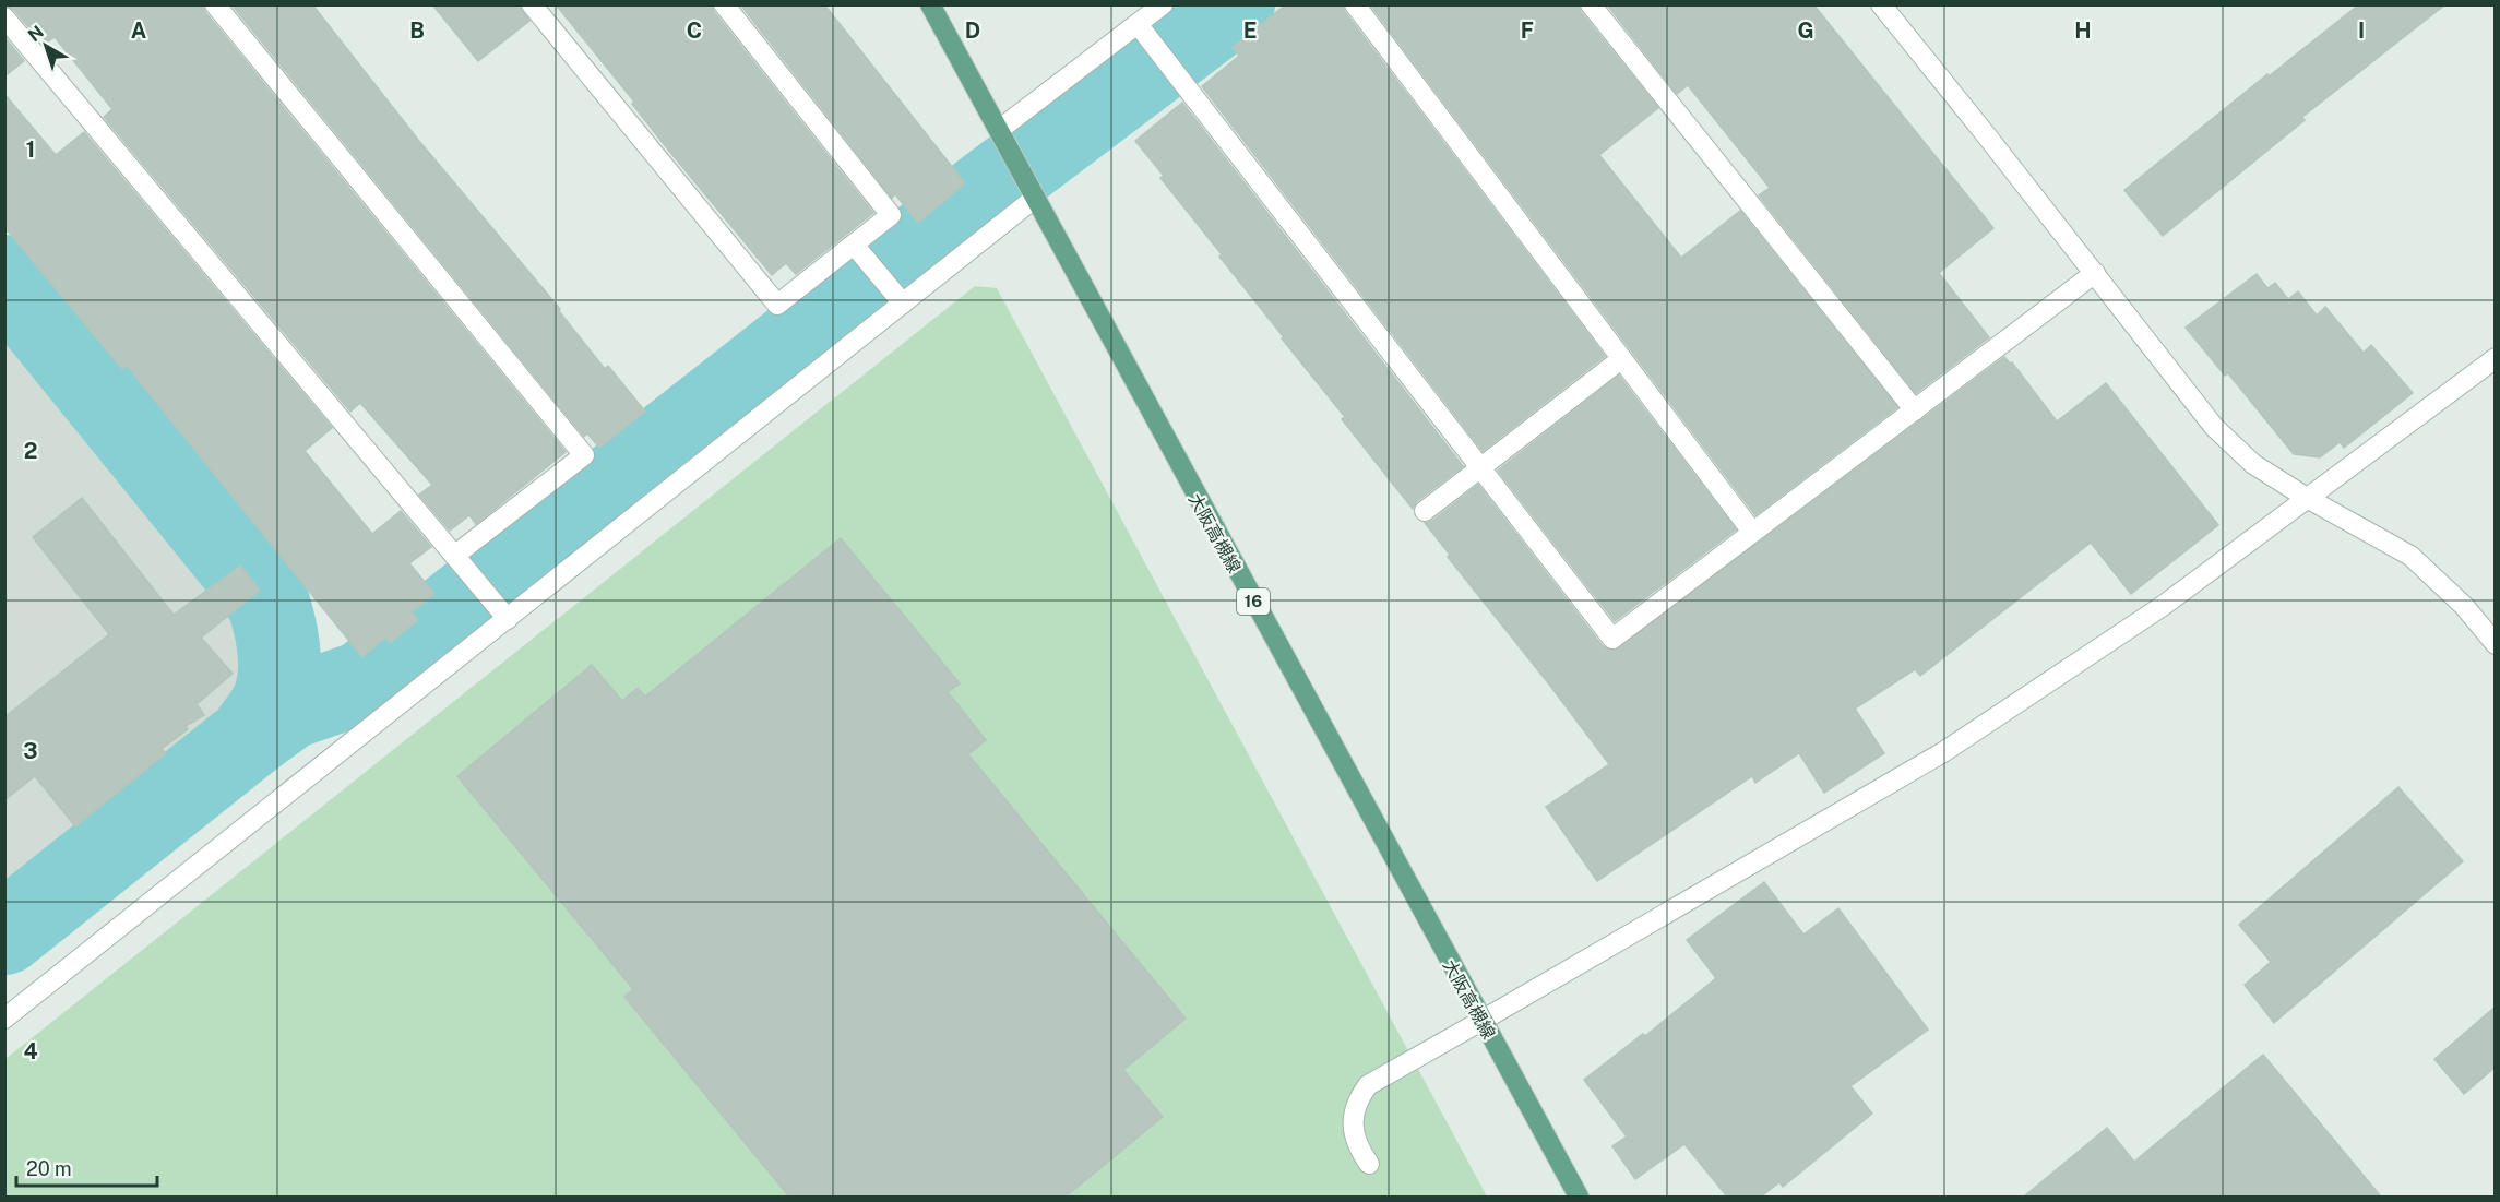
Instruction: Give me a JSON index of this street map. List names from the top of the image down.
{
  "streets": {
    "main road": ["大阪高槻線", "16"]
  },
  "scale_bar": "20 m",
  "north": "top left",
  "grid": {
    "columns": [
      "A",
      "B",
      "C",
      "D",
      "E",
      "F",
      "G",
      "H",
      "I"
    ],
    "rows": [
      "1",
      "2",
      "3",
      "4"
    ]
  }
}
